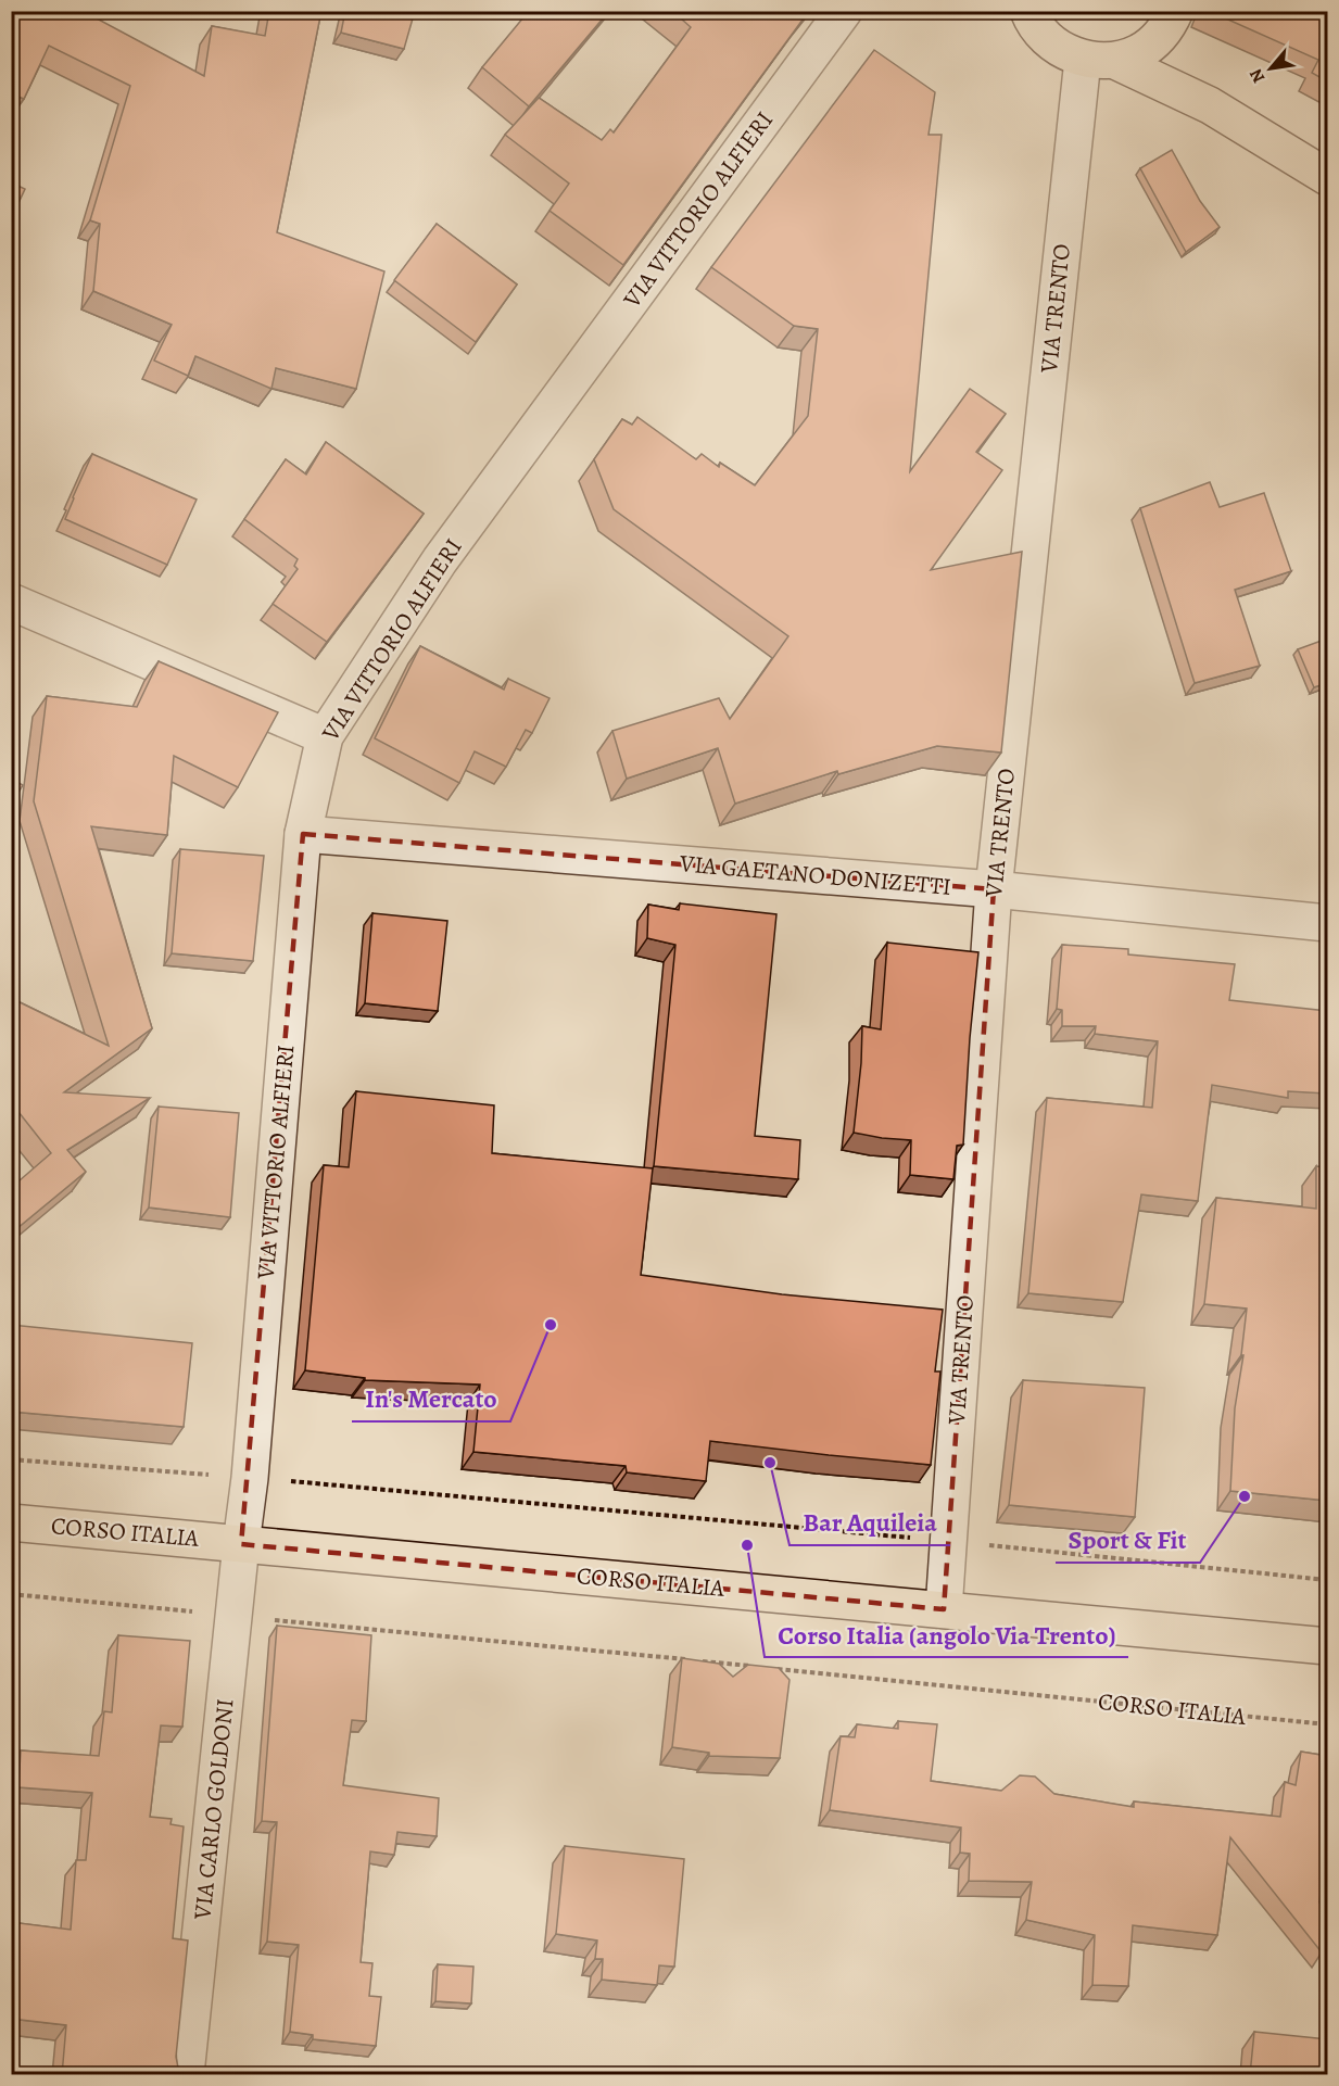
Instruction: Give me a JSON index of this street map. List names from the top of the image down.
{
  "streets": {
    "main road": ["CORSO ITALIA"],
    "street": [
      "VIA VITTORIO ALFIERI",
      "VIA TRENTO",
      "VIA GAETANO DONIZETTI",
      "VIA CARLO GOLDONI"
    ]
  },
  "crossings": [
    ["VIA VITTORIO ALFIERI", "VIA GAETANO DONIZETTI"],
    ["VIA VITTORIO ALFIERI", "CORSO ITALIA"],
    ["VIA VITTORIO ALFIERI", "VIA CARLO GOLDONI"],
    ["VIA TRENTO", "VIA GAETANO DONIZETTI"],
    ["VIA TRENTO", "CORSO ITALIA"],
    ["CORSO ITALIA", "VIA CARLO GOLDONI"]
  ],
  "places": [
    "In's Mercato",
    "Bar Aquileia",
    "Sport & Fit",
    "Corso Italia (angolo Via Trento)"
  ],
  "north": "bottom left"
}
